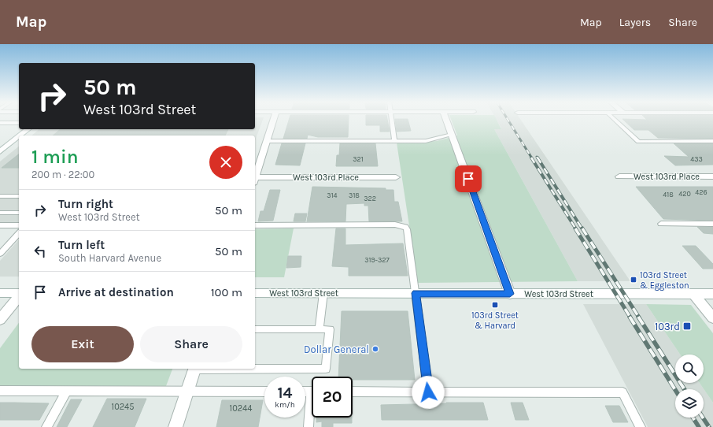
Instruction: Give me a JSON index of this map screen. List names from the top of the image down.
{
  "streets": {
    "street": ["West 103rd Place", "West 103rd Street"]
  },
  "places": {
    "transit": ["103rd Street & Eggleston", "103rd Street & Harvard", "103rd"],
    "other": ["Dollar General"]
  },
  "house_numbers": [
    "321",
    "433",
    "426",
    "420",
    "418",
    "314",
    "318",
    "322",
    "319-327",
    "10245",
    "10244"
  ],
  "page": {
    "header": "Map",
    "nav": ["Map", "Layers", "Share"],
    "turn": ["50 m", "West 103rd Street"],
    "heading": ["1 min", "200 m · 22:00"],
    "list": [
      {
        "name": "Turn right",
        "note": "West 103rd Street",
        "value": "50 m"
      },
      {
        "name": "Turn left",
        "note": "South Harvard Avenue",
        "value": "50 m"
      },
      {
        "name": "Arrive at destination",
        "value": "100 m"
      }
    ],
    "buttons": ["Exit", "Share"],
    "speed": "14 km/h",
    "limit": "20"
  }
}
